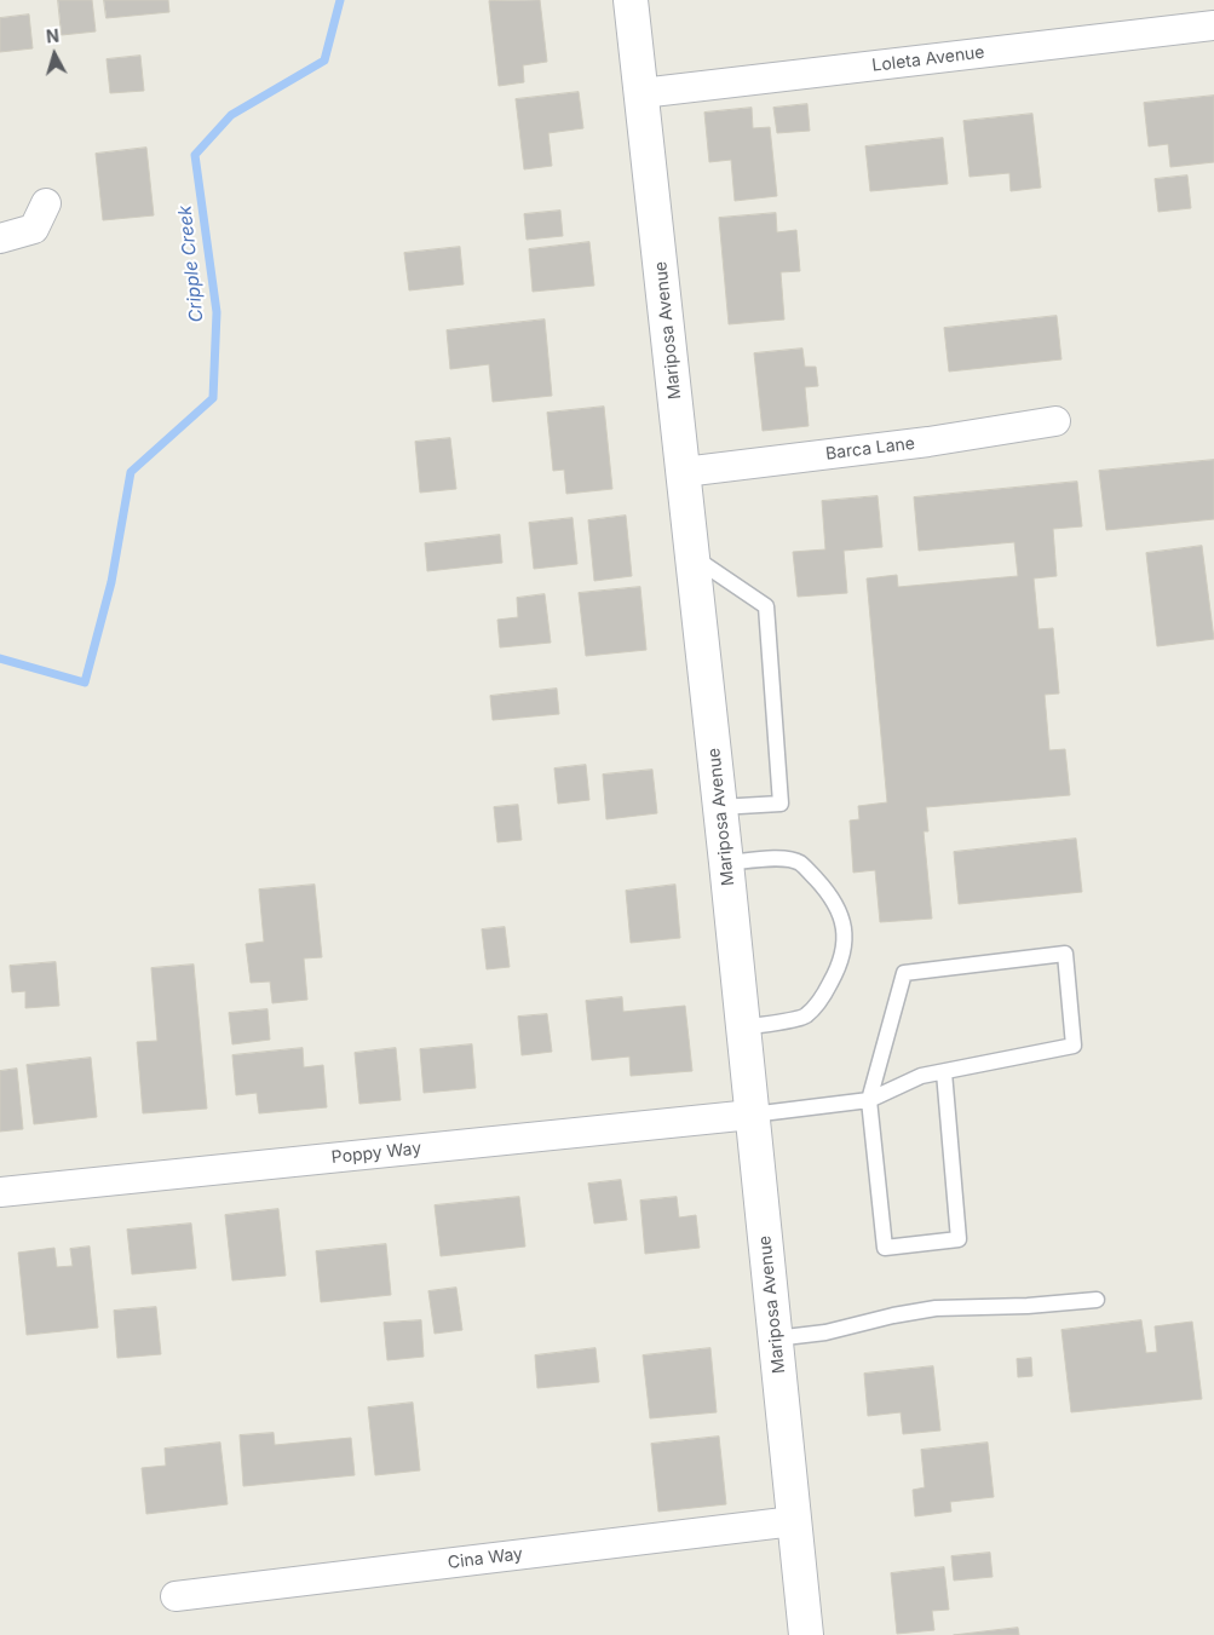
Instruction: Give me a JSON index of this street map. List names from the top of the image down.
{
  "streets": {
    "street": [
      "Loleta Avenue",
      "Mariposa Avenue",
      "Barca Lane",
      "Poppy Way",
      "Cina Way"
    ]
  },
  "crossings": [
    ["Loleta Avenue", "Mariposa Avenue"],
    ["Mariposa Avenue", "Barca Lane"],
    ["Mariposa Avenue", "Poppy Way"],
    ["Mariposa Avenue", "Cina Way"]
  ],
  "water": ["Cripple Creek"],
  "north": "top"
}
